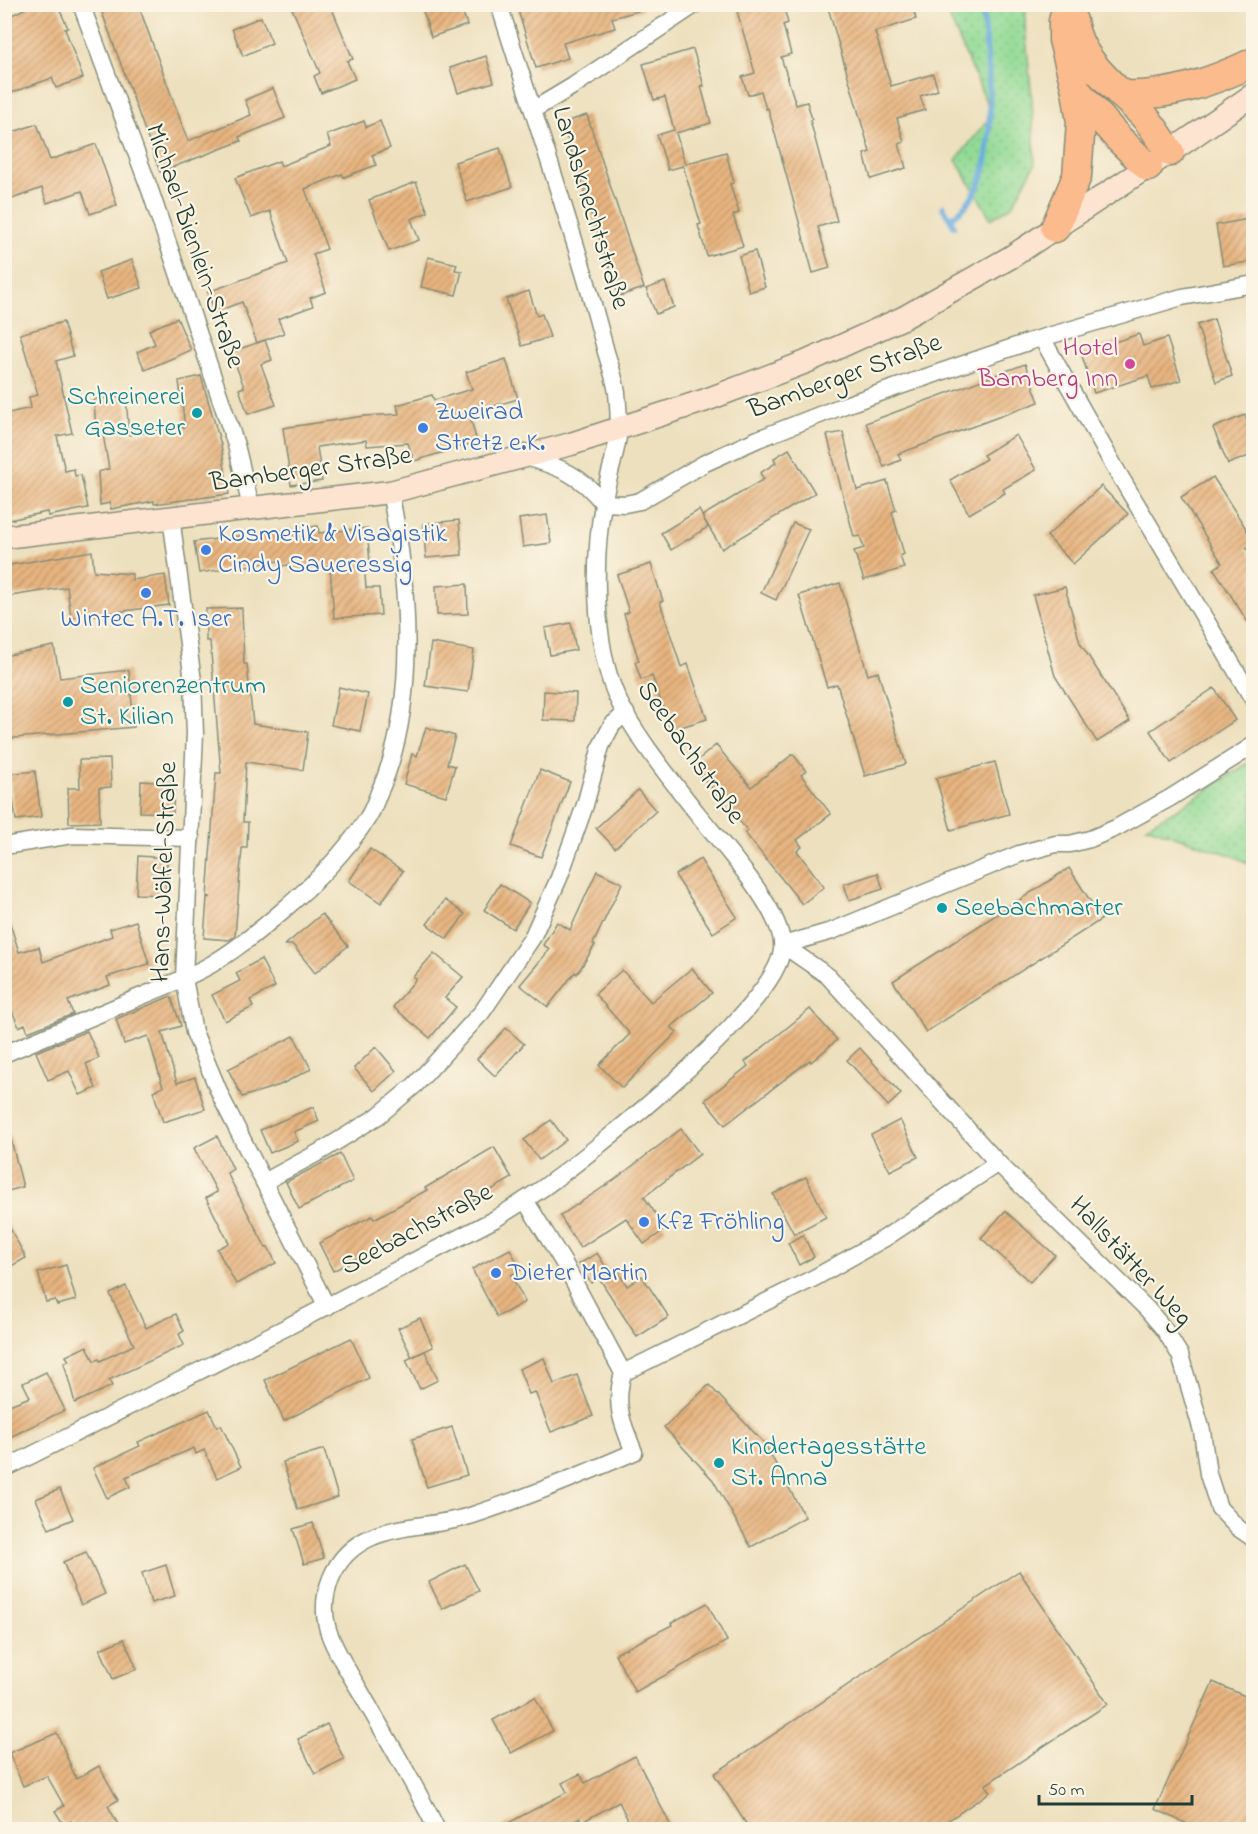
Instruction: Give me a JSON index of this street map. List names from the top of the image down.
{
  "streets": {
    "main road": ["Bamberger Straße"],
    "street": [
      "Landsknechtstraße",
      "Michael-Bienlein-Straße",
      "Seebachstraße",
      "Hans-Wölfel-Straße",
      "Hallstätter Weg"
    ]
  },
  "crossings": [
    ["Landsknechtstraße", "Bamberger Straße"],
    ["Landsknechtstraße", "Seebachstraße"],
    ["Michael-Bienlein-Straße", "Bamberger Straße"],
    ["Bamberger Straße", "Seebachstraße"],
    ["Bamberger Straße", "Hans-Wölfel-Straße"],
    ["Seebachstraße", "Hans-Wölfel-Straße"]
  ],
  "places": [
    "Hotel Bamberg Inn",
    "Schreinerei Gasseter",
    "Zweirad Stretz e.K.",
    "Kosmetik & Visagistik Cindy Saueressig",
    "Wintec A.T. Iser",
    "Seniorenzentrum St. Kilian",
    "Seebachmarter",
    "Kfz Fröhling",
    "Dieter Martin",
    "Kindertagesstätte St. Anna"
  ],
  "scale_bar": "50 m"
}
